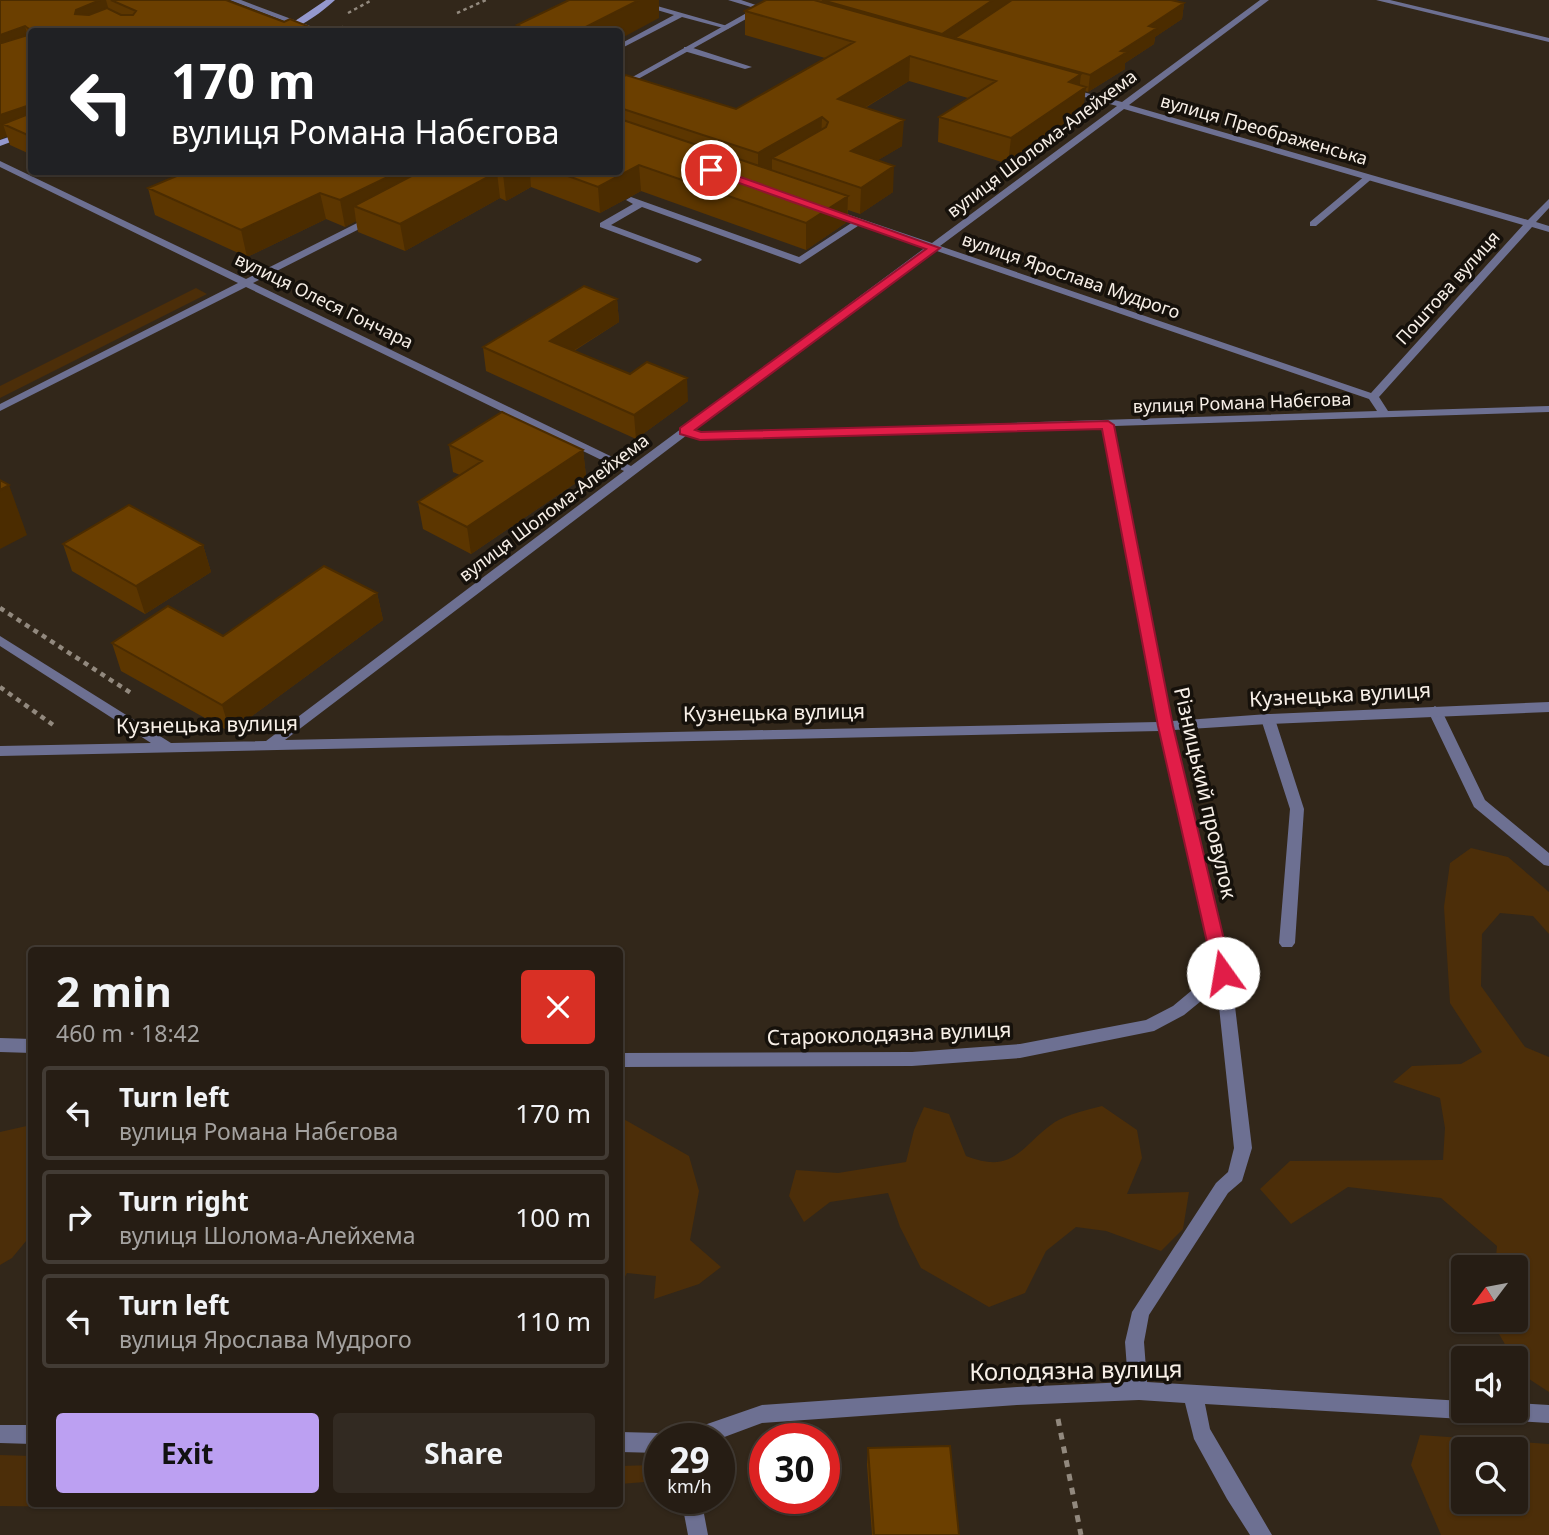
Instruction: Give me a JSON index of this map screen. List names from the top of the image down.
{
  "streets": {
    "street": [
      "вулиця Преображенська",
      "вулиця Шолома-Алейхема",
      "вулиця Ярослава Мудрого",
      "Поштова вулиця",
      "вулиця Олеся Гончара",
      "вулиця Романа Набєгова",
      "Кузнецька вулиця",
      "Різницький провулок",
      "Староколодязна вулиця",
      "Колодязна вулиця"
    ]
  },
  "crossings": [
    ["вулиця Преображенська", "вулиця Шолома-Алейхема"],
    ["вулиця Преображенська", "Поштова вулиця"],
    ["вулиця Шолома-Алейхема", "вулиця Ярослава Мудрого"],
    ["вулиця Шолома-Алейхема", "вулиця Олеся Гончара"],
    ["вулиця Шолома-Алейхема", "вулиця Романа Набєгова"],
    ["вулиця Шолома-Алейхема", "Кузнецька вулиця"],
    ["вулиця Ярослава Мудрого", "Поштова вулиця"],
    ["вулиця Романа Набєгова", "Різницький провулок"],
    ["Кузнецька вулиця", "Різницький провулок"],
    ["Різницький провулок", "Староколодязна вулиця"],
    ["Різницький провулок", "Колодязна вулиця"]
  ],
  "north": "bottom left",
  "page": {
    "turn": ["170 m", "вулиця Романа Набєгова"],
    "heading": ["2 min", "460 m · 18:42"],
    "list": [
      {
        "name": "Turn left",
        "note": "вулиця Романа Набєгова",
        "value": "170 m"
      },
      {
        "name": "Turn right",
        "note": "вулиця Шолома-Алейхема",
        "value": "100 m"
      },
      {
        "name": "Turn left",
        "note": "вулиця Ярослава Мудрого",
        "value": "110 m"
      }
    ],
    "buttons": ["Exit", "Share"],
    "speed": "29 km/h",
    "limit": "30"
  }
}
